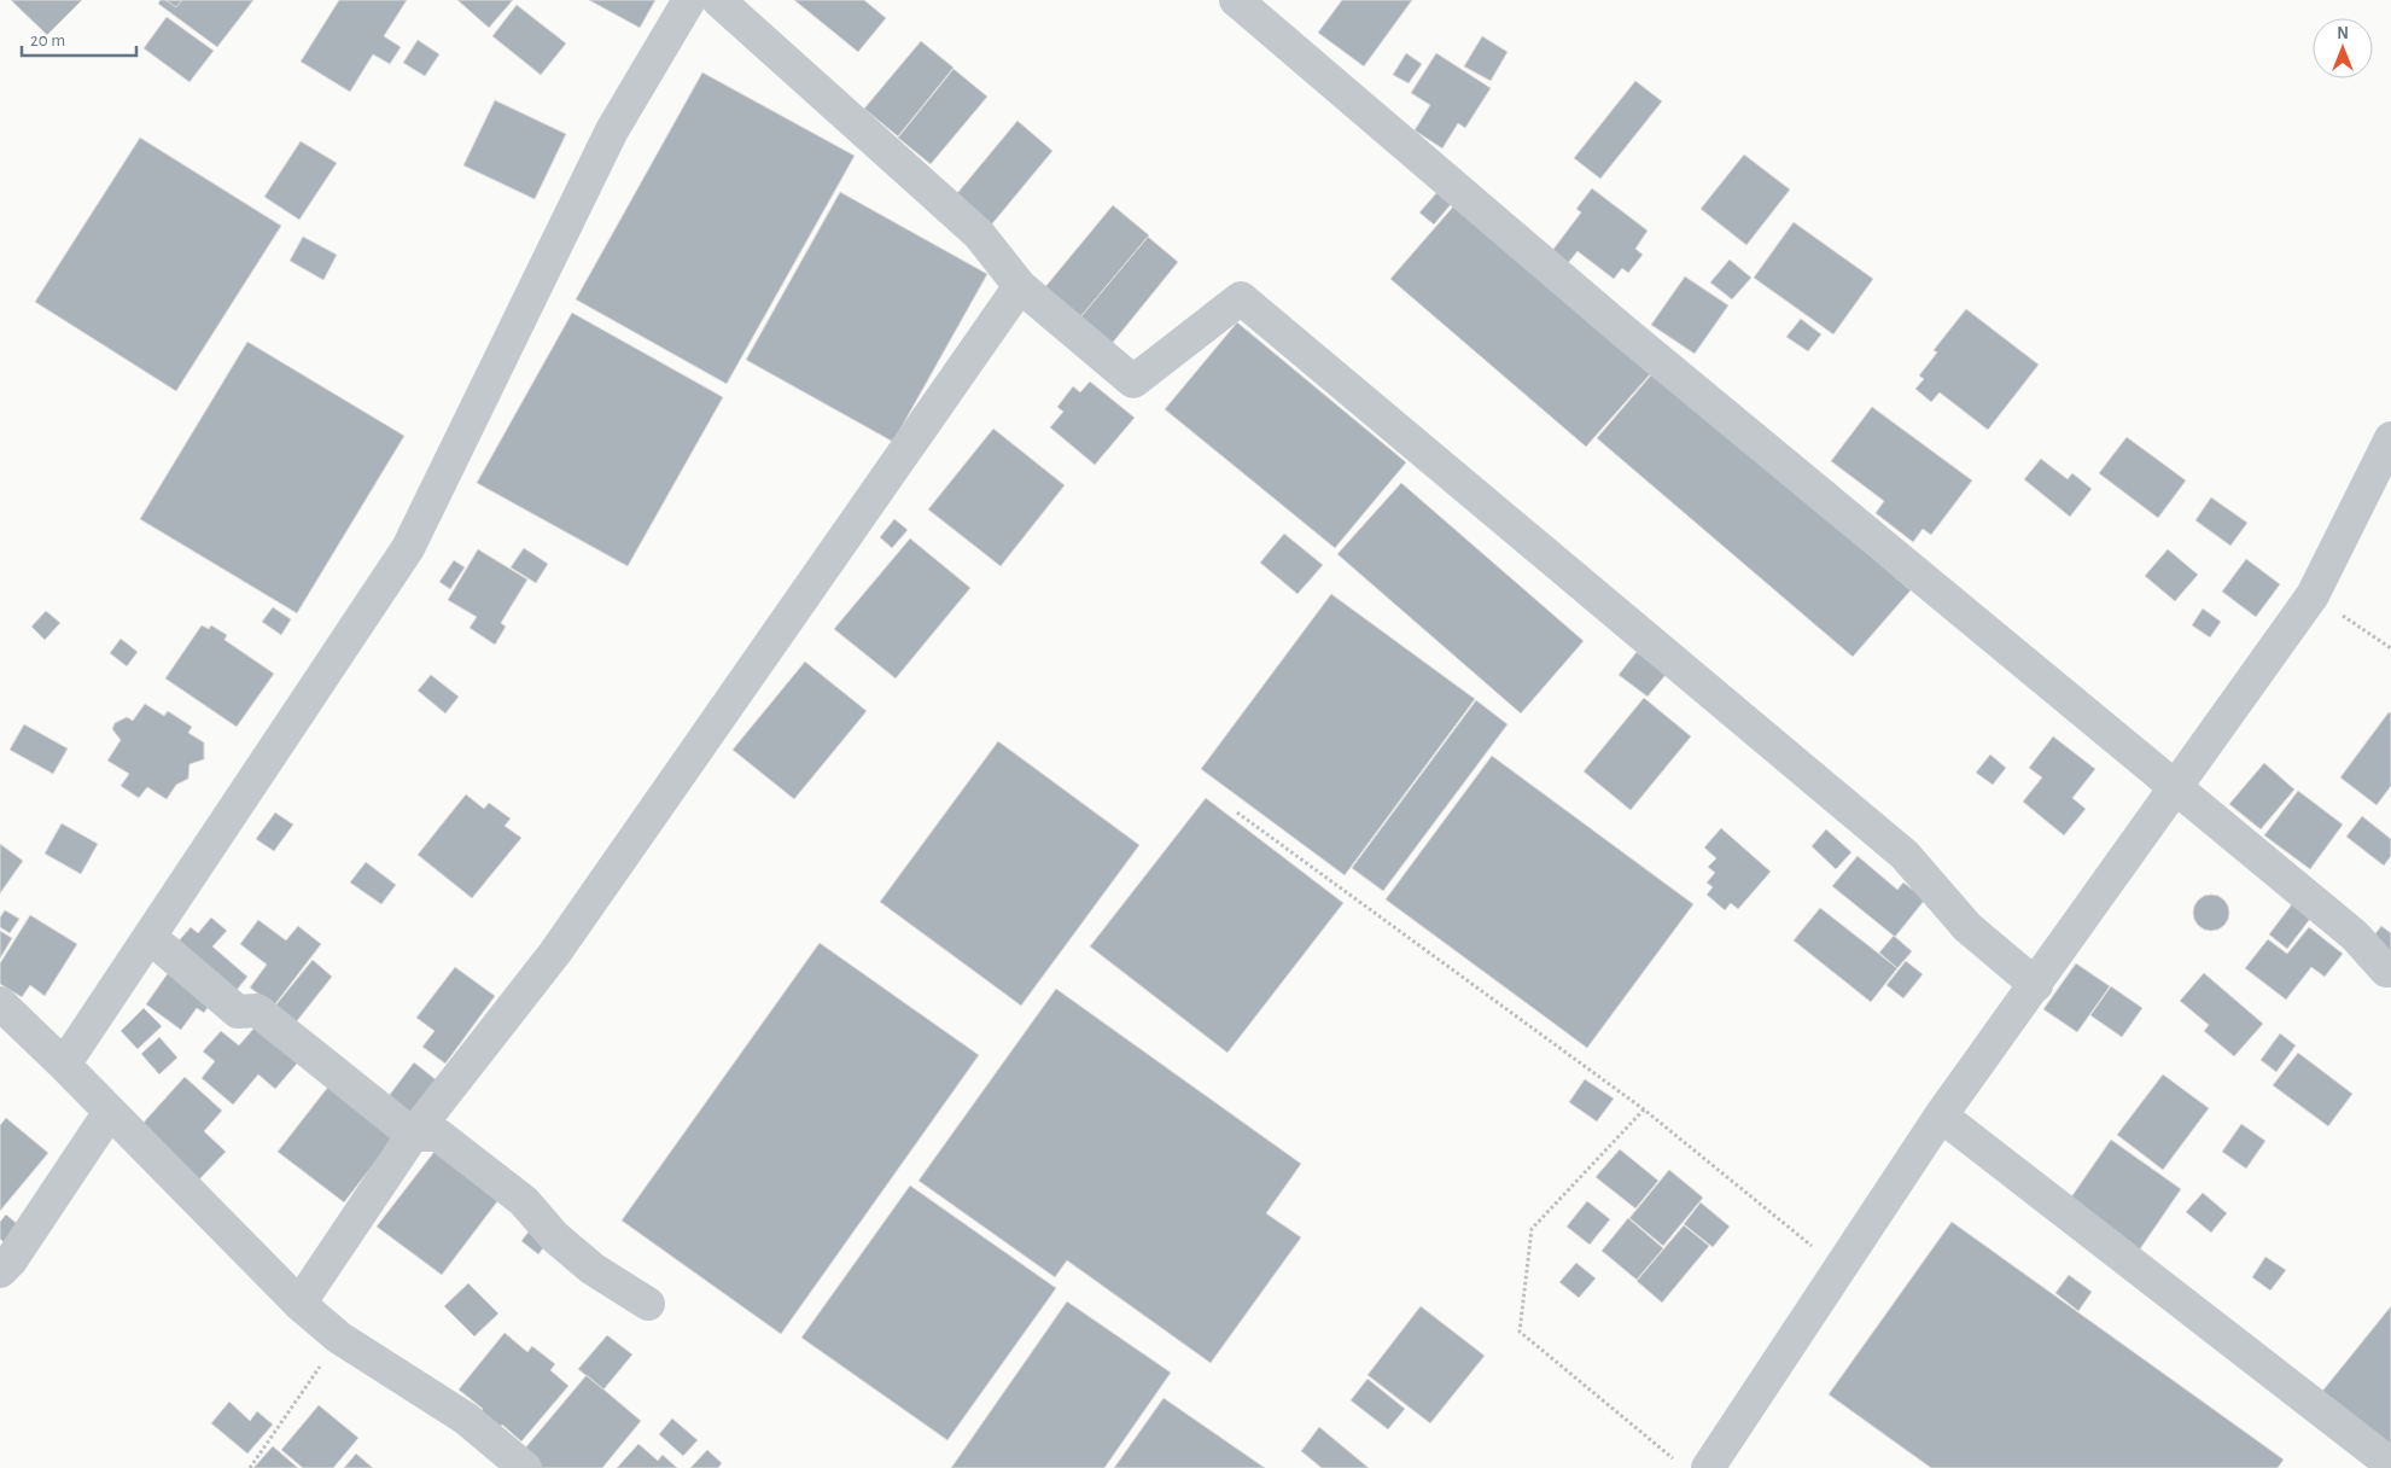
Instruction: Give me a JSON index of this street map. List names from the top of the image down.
{
  "scale_bar": "20 m",
  "north": "top"
}
